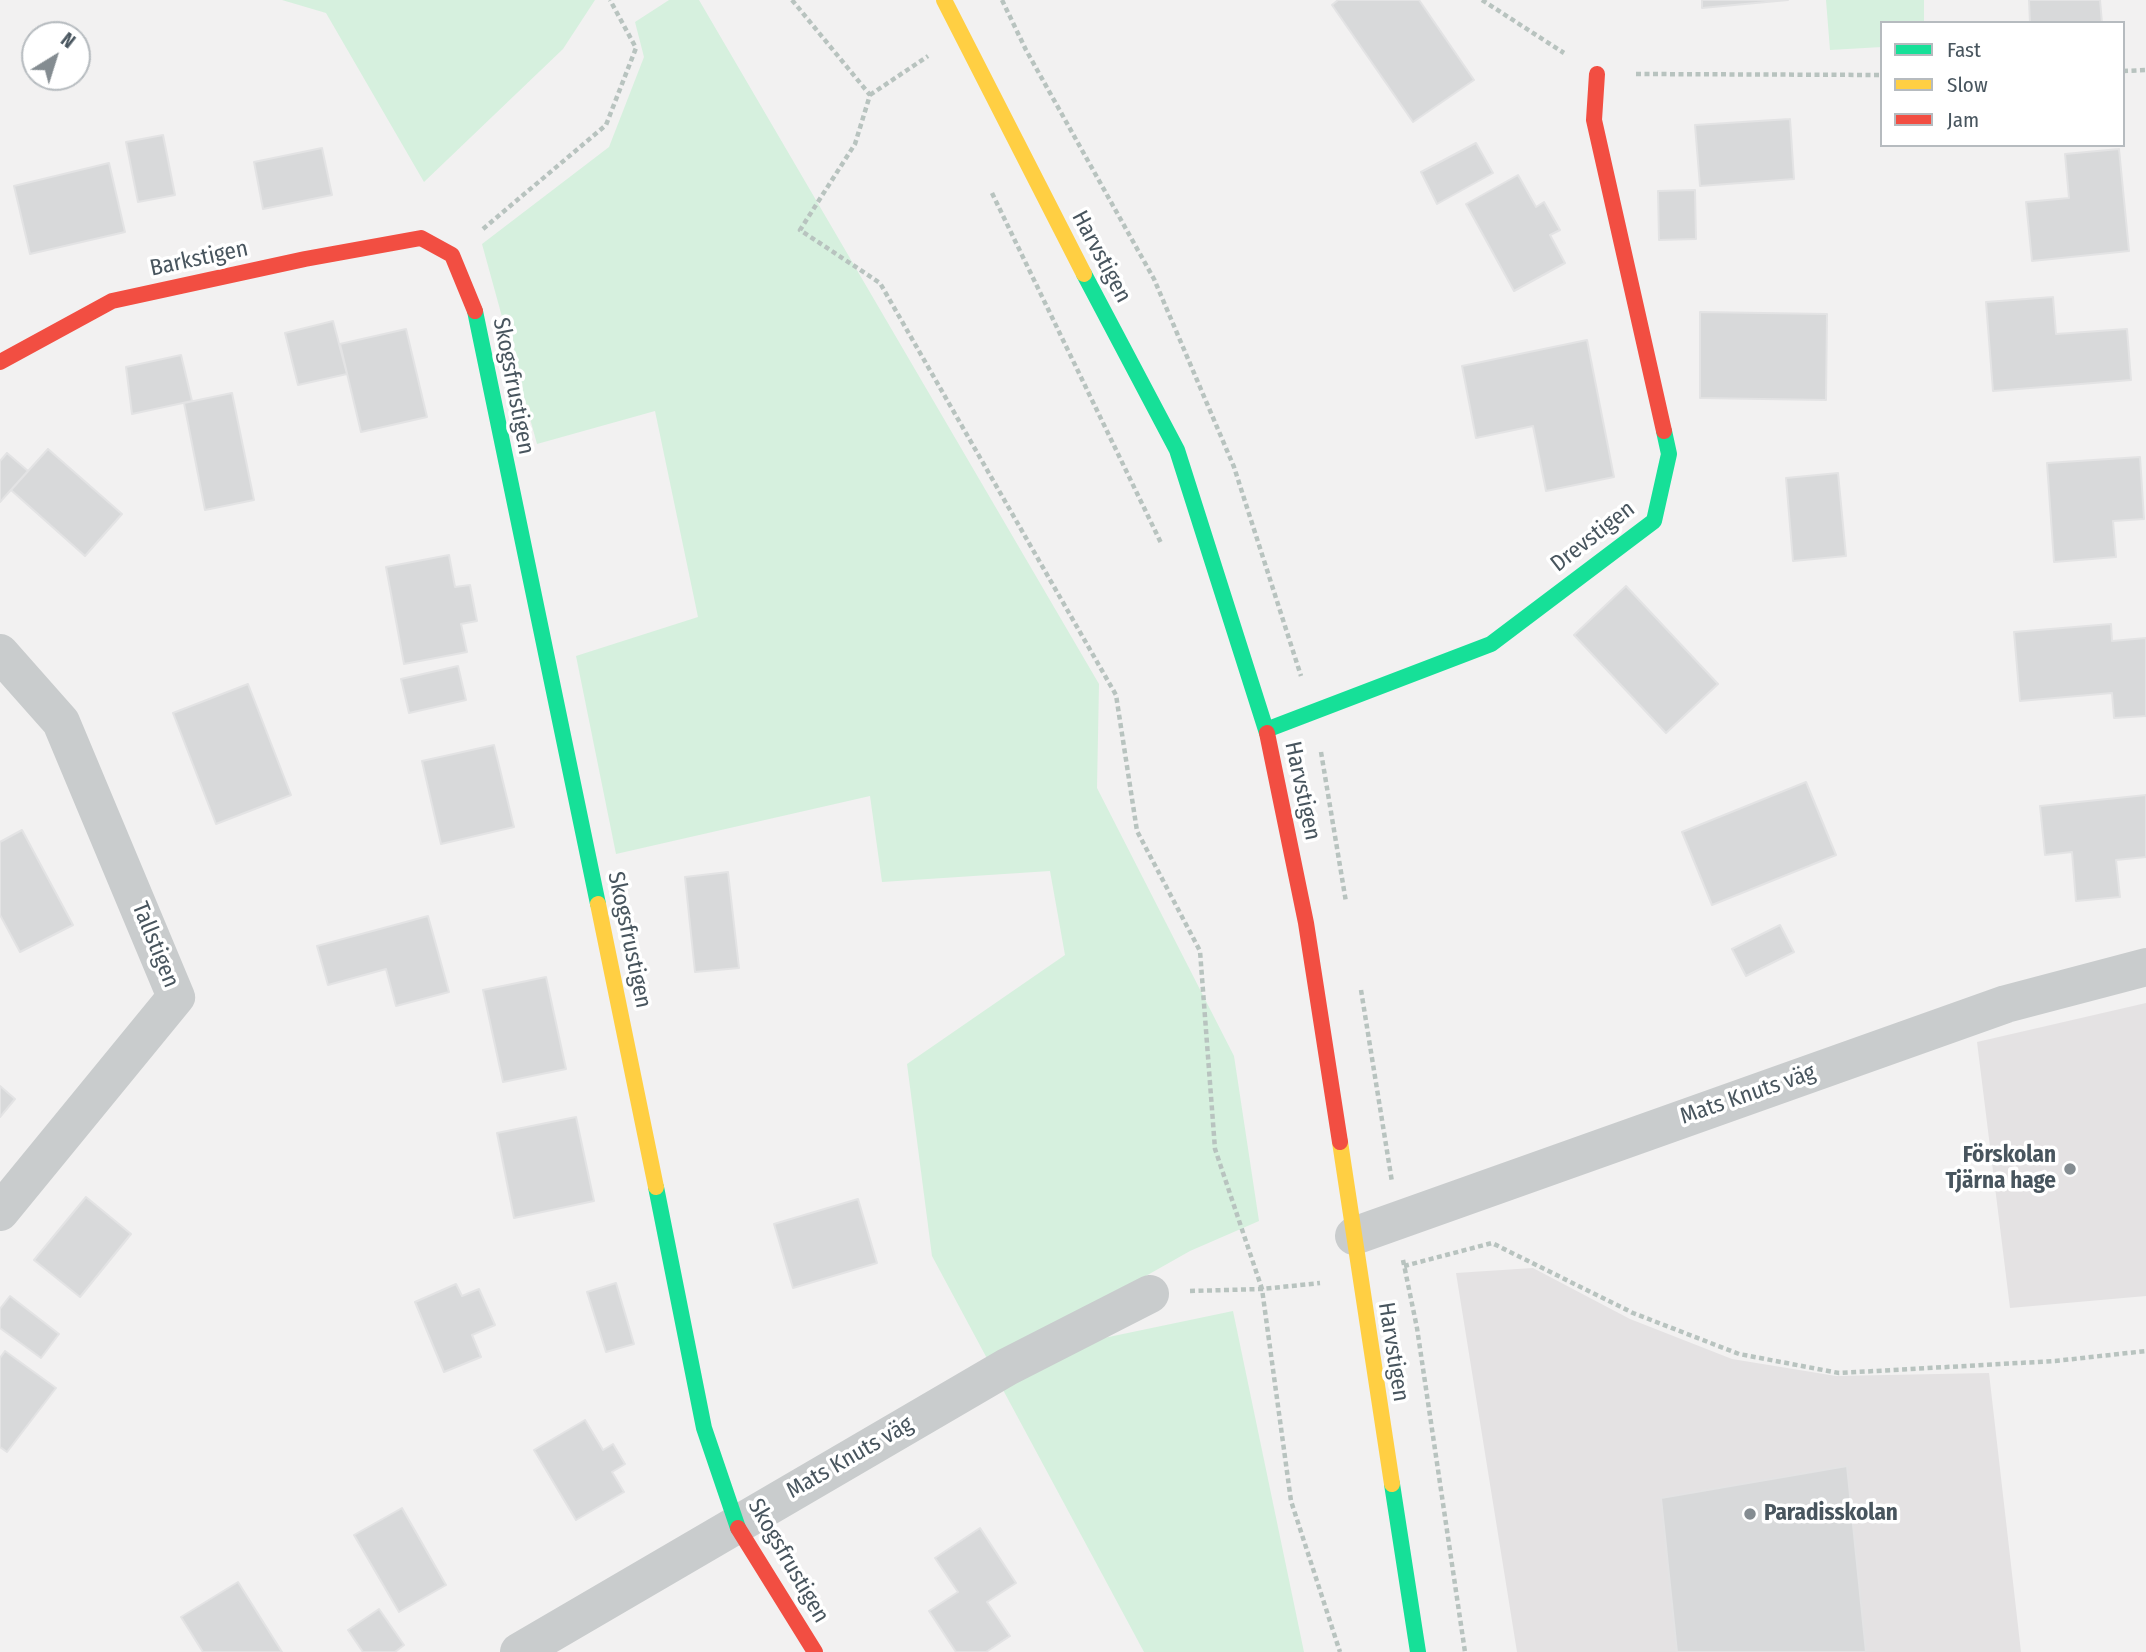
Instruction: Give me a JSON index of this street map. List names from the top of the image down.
{
  "streets": {
    "street": [
      "Harvstigen",
      "Barkstigen",
      "Skogsfrustigen",
      "Drevstigen",
      "Tallstigen",
      "Mats Knuts väg"
    ]
  },
  "crossings": [
    ["Harvstigen", "Drevstigen"],
    ["Harvstigen", "Mats Knuts väg"],
    ["Barkstigen", "Skogsfrustigen"],
    ["Skogsfrustigen", "Mats Knuts väg"]
  ],
  "places": ["Förskolan Tjärna hage", "Paradisskolan"],
  "legend": ["Fast", "Slow", "Jam"],
  "north": "top right"
}
